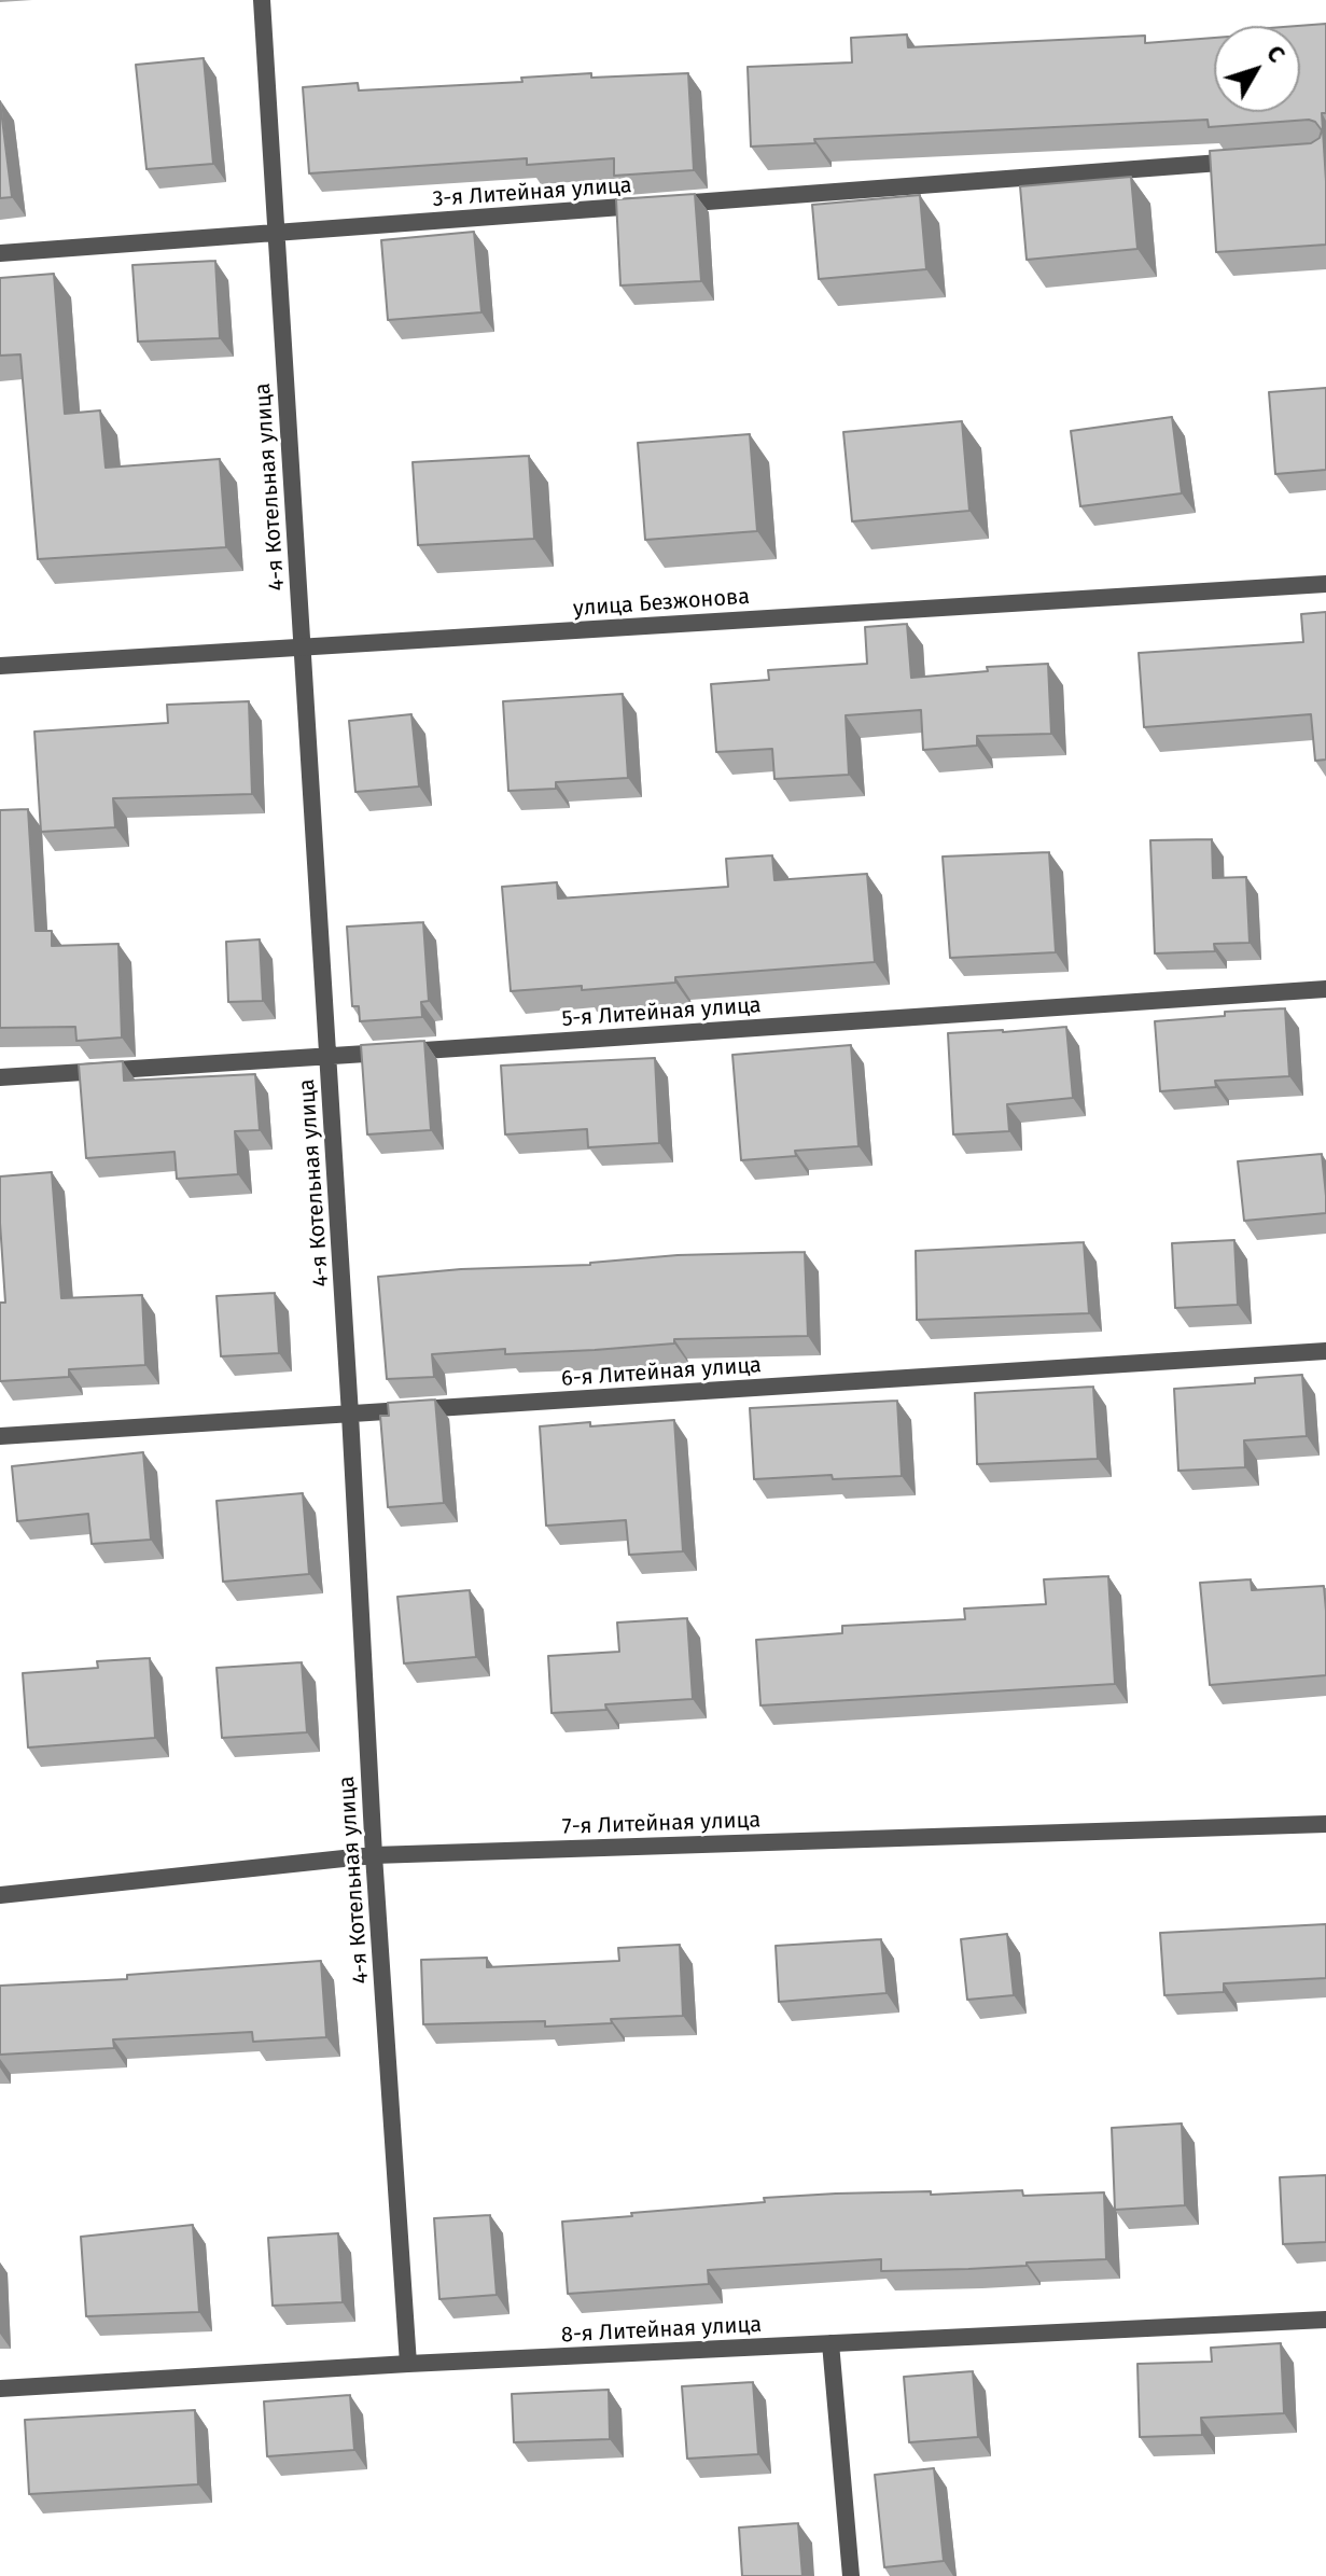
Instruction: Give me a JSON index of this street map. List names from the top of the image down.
{
  "streets": {
    "street": [
      "3-я Литейная улица",
      "4-я Котельная улица",
      "улица Безжонова",
      "5-я Литейная улица",
      "6-я Литейная улица",
      "7-я Литейная улица",
      "8-я Литейная улица"
    ]
  },
  "crossings": [
    ["3-я Литейная улица", "4-я Котельная улица"],
    ["4-я Котельная улица", "улица Безжонова"],
    ["4-я Котельная улица", "5-я Литейная улица"],
    ["4-я Котельная улица", "6-я Литейная улица"],
    ["4-я Котельная улица", "7-я Литейная улица"],
    ["4-я Котельная улица", "8-я Литейная улица"]
  ],
  "north": "top right"
}
